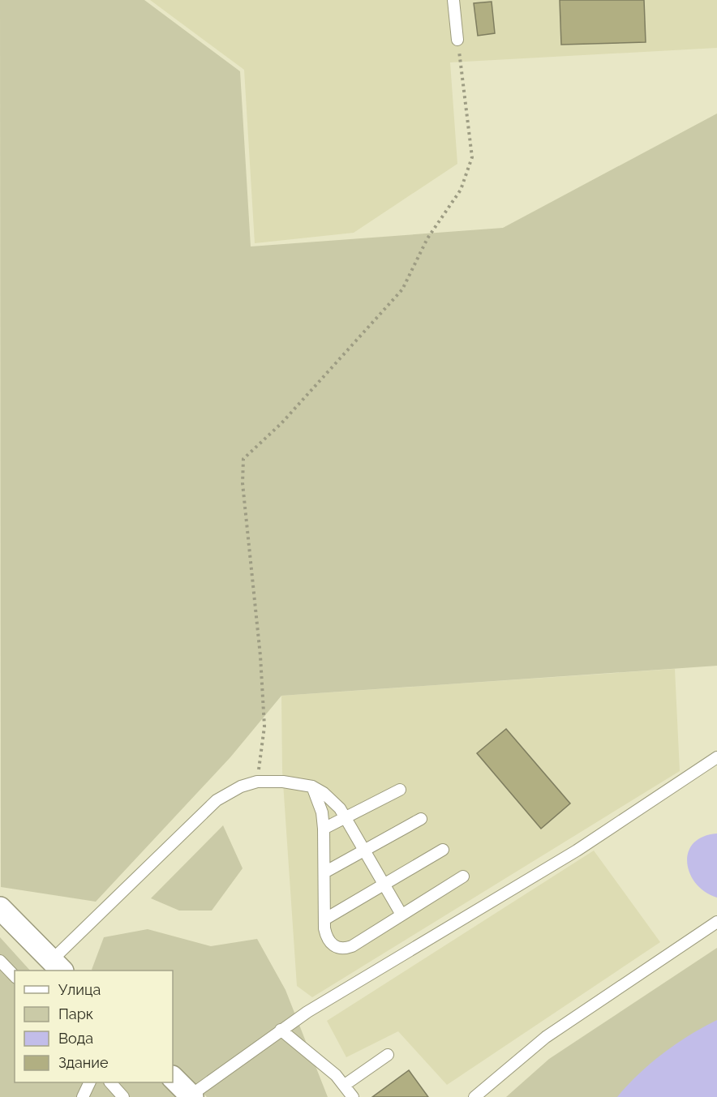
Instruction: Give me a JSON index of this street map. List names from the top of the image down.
{
  "legend": [
    "Улица",
    "Парк",
    "Вода",
    "Здание"
  ]
}
